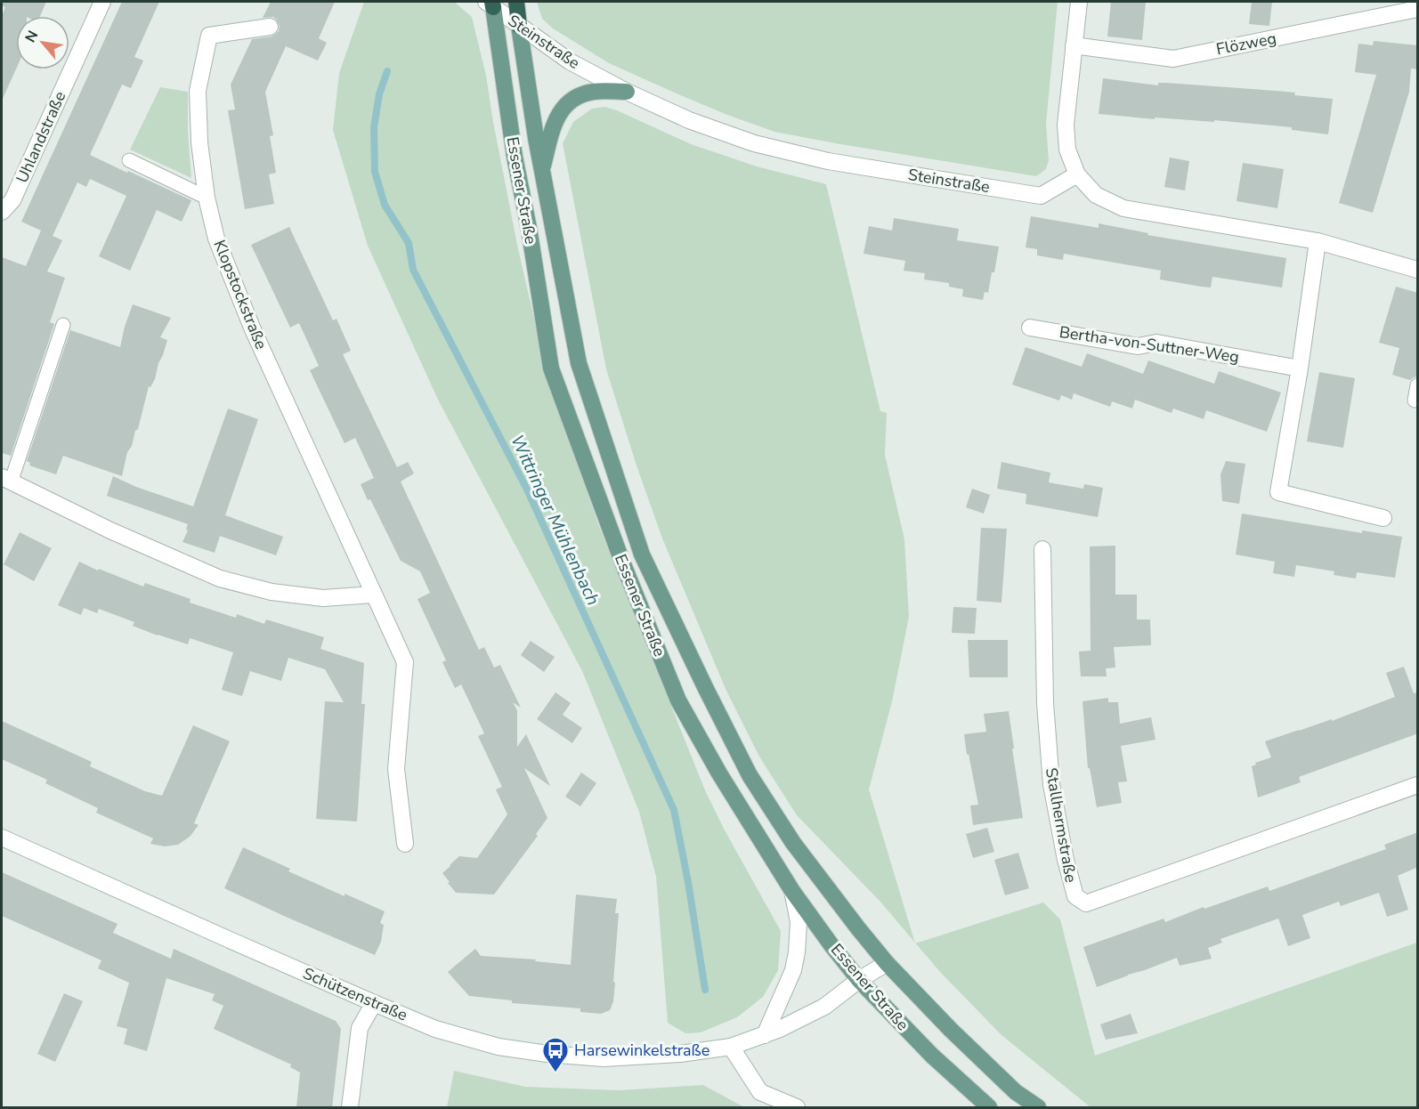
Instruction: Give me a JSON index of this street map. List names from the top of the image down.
{
  "streets": {
    "main road": ["Essener Straße"],
    "street": [
      "Steinstraße",
      "Flözweg",
      "Uhlandstraße",
      "Klopstockstraße",
      "Bertha-von-Suttner-Weg",
      "Stallhermstraße",
      "Schützenstraße"
    ]
  },
  "crossings": [
    ["Steinstraße", "Essener Straße"],
    ["Essener Straße", "Schützenstraße"]
  ],
  "water": ["Wittringer Mühlenbach"],
  "places": {
    "bus stop": ["Harsewinkelstraße"]
  },
  "north": "top left"
}
